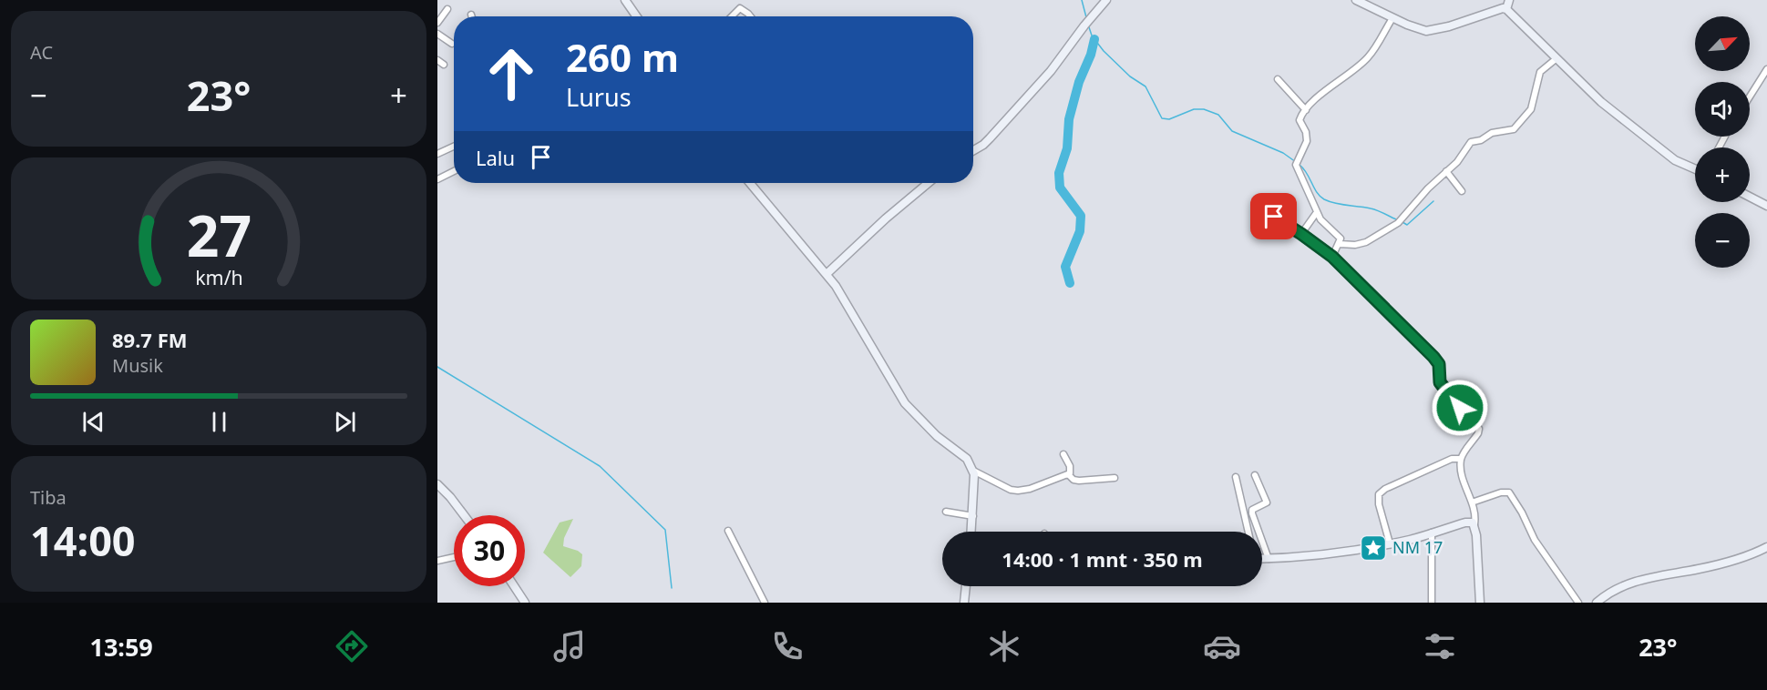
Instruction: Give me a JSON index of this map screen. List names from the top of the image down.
{
  "places": {
    "place": ["NM 17"]
  },
  "north": "top right",
  "page": {
    "tile": [
      "AC",
      ["Tiba", "14:00"]
    ],
    "map_buttons": ["+", "−"],
    "turn": ["260 m", "Lurus"],
    "heat": ["−", "23°", "+"],
    "then": "Lalu",
    "song": ["89.7 FM", "Musik"],
    "limit": "30",
    "trip": "14:00 · 1 mnt · 350 m",
    "tabs": ["13:59", "23°"],
    "gauge": ["27", "km/h"]
  }
}
